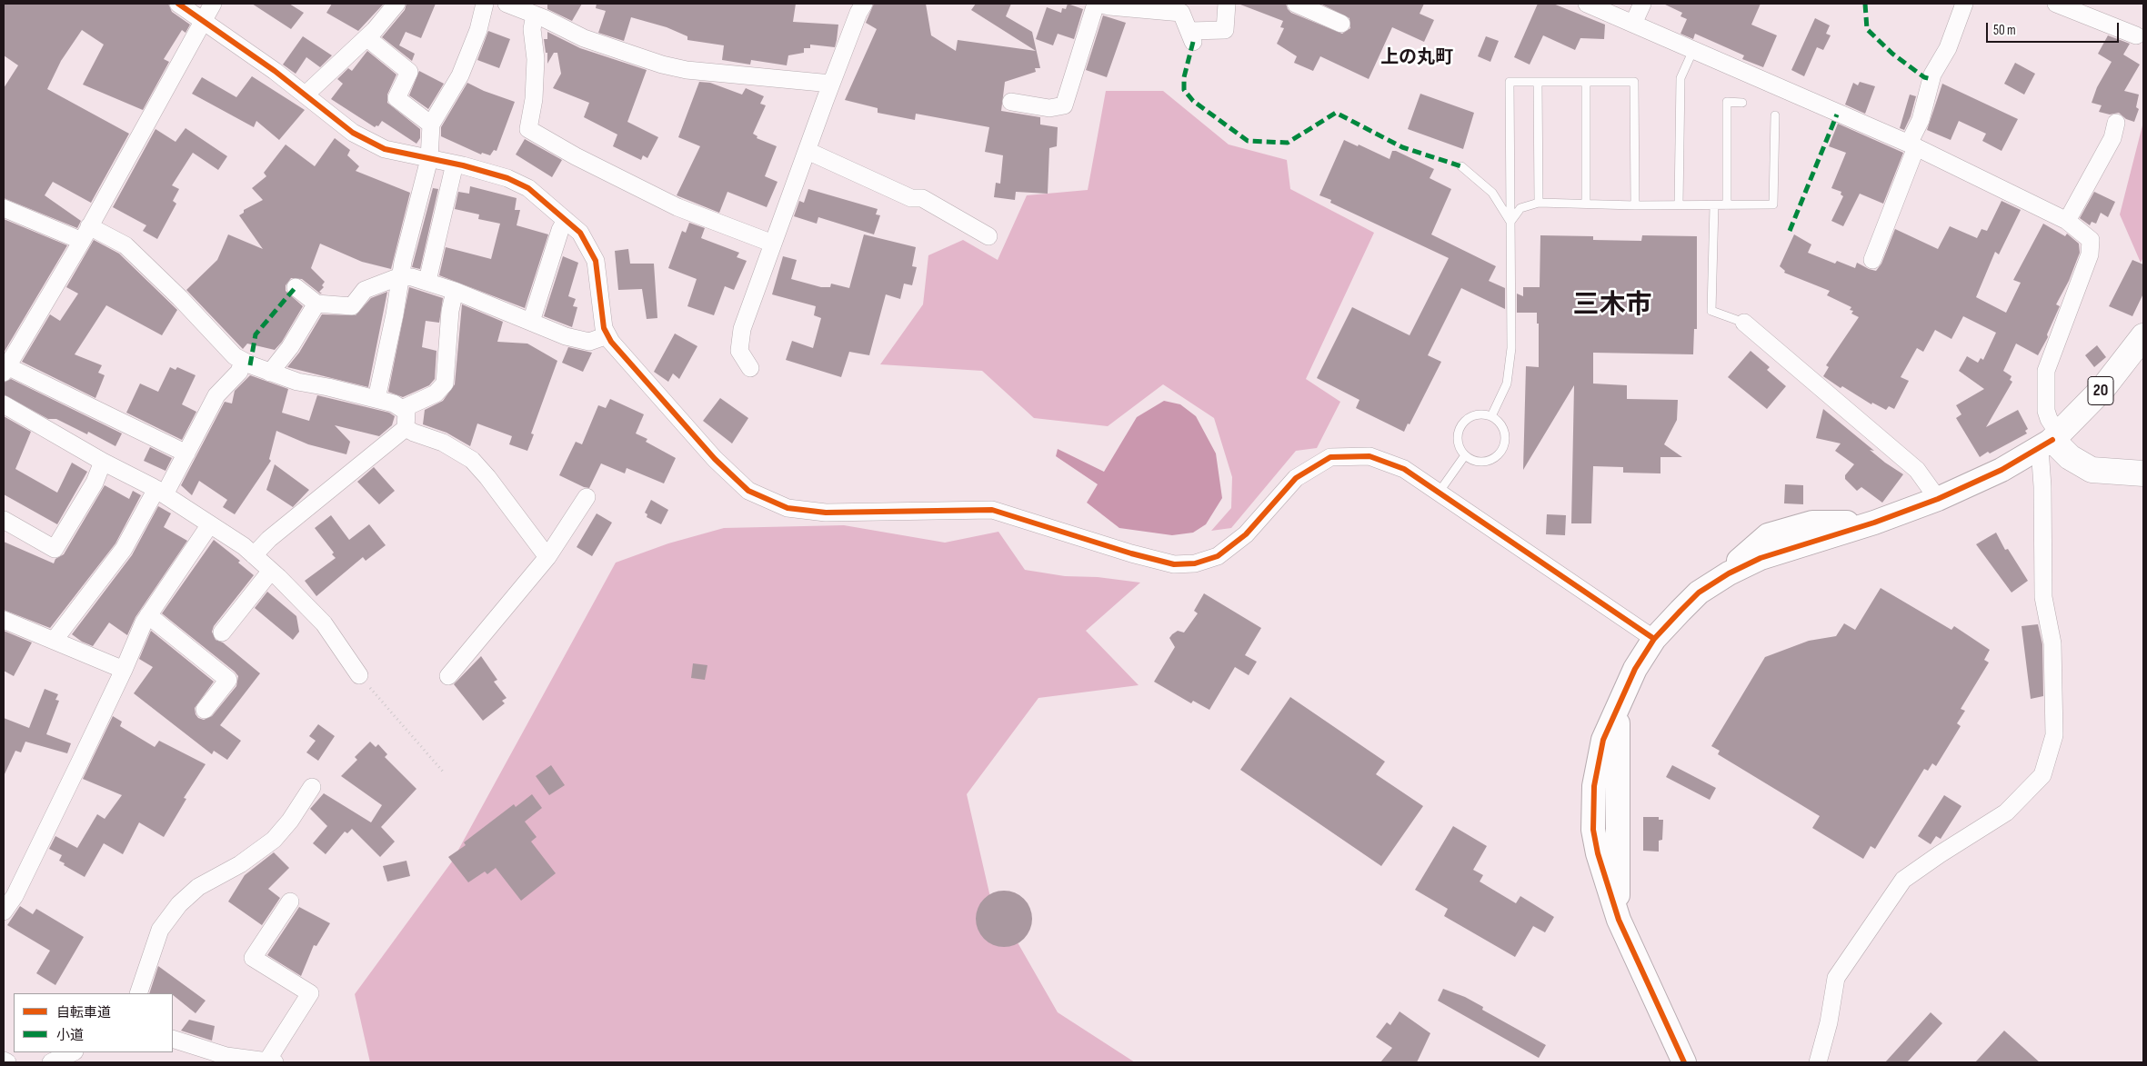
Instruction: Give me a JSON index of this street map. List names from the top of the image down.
{
  "streets": {
    "main road": ["20"]
  },
  "districts": ["上の丸町", "三木市"],
  "legend": ["自転車道", "小道"],
  "scale_bar": "50 m"
}
